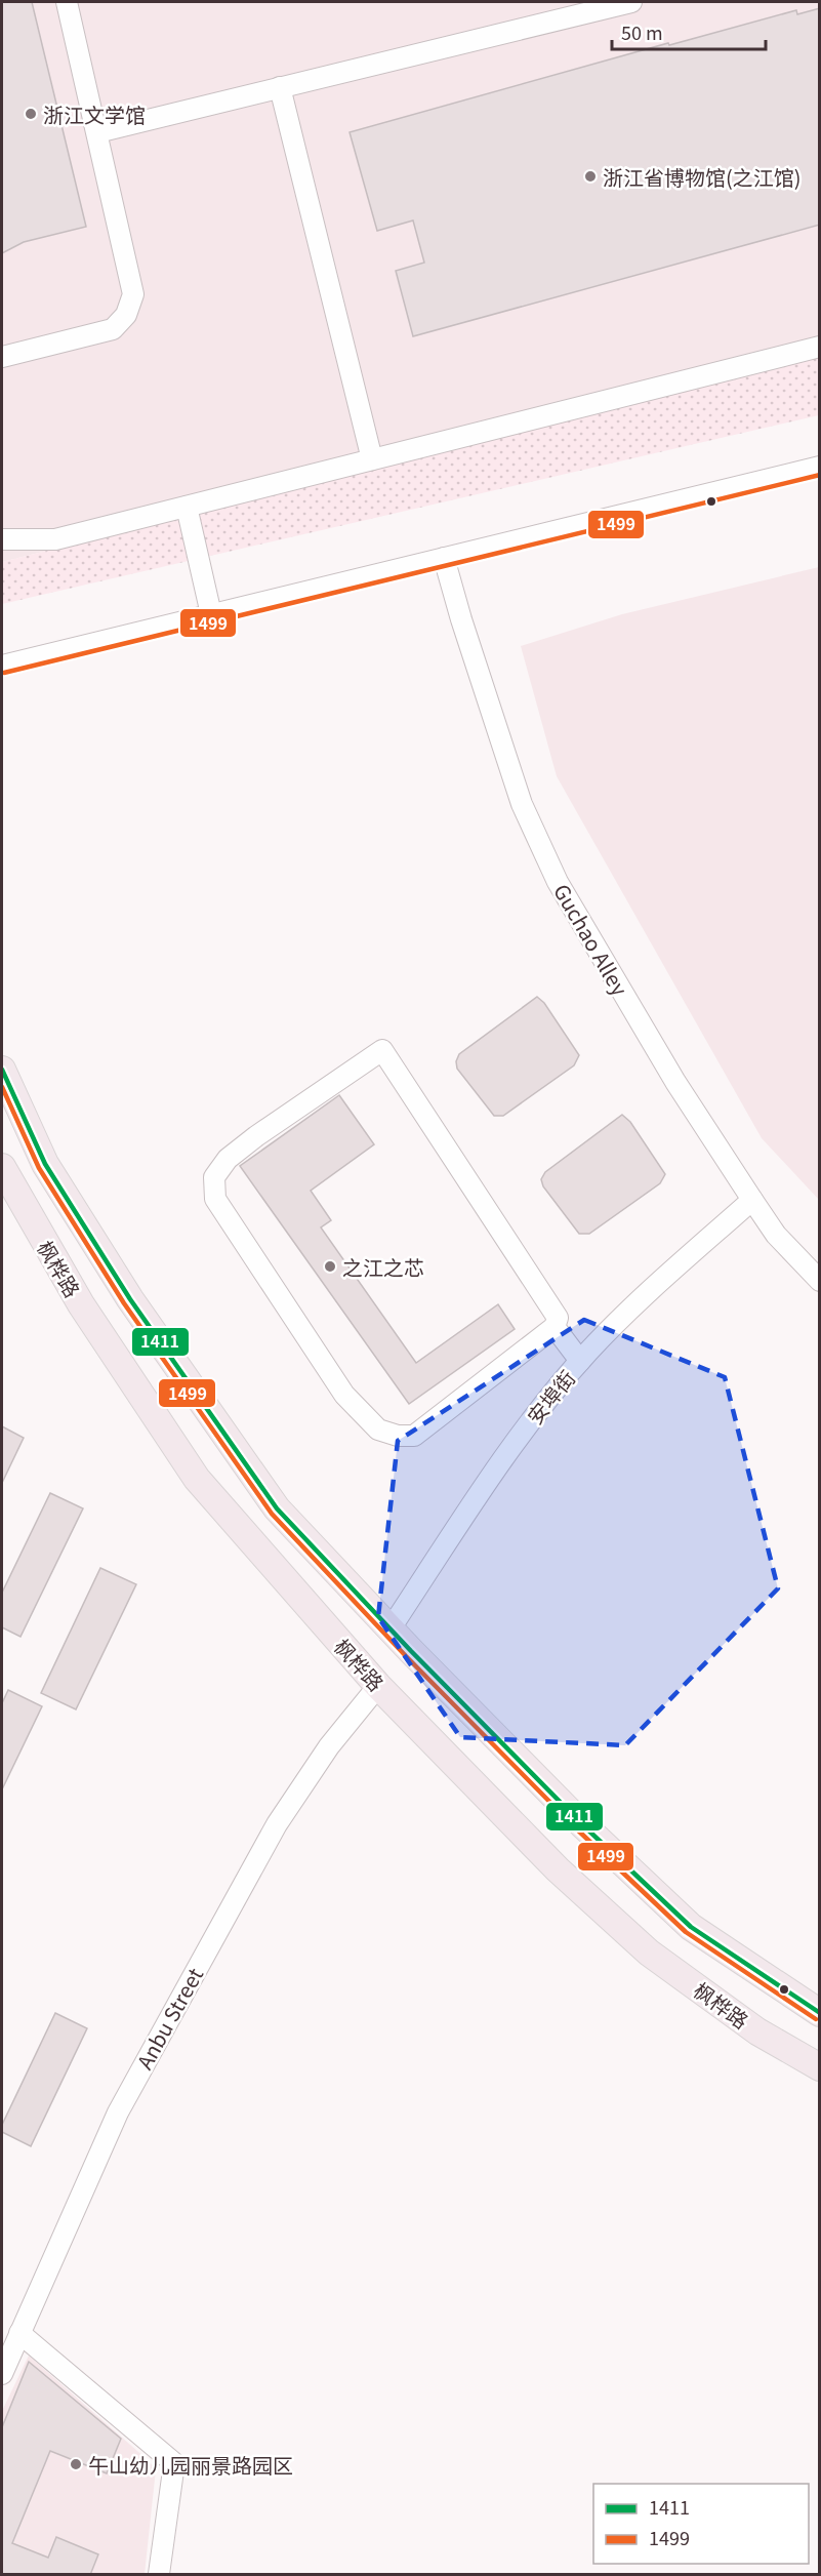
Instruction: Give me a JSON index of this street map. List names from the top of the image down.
{
  "streets": {
    "main road": ["枫桦路"],
    "street": ["Guchao Alley", "安埠街", "Anbu Street"]
  },
  "crossings": [
    ["Guchao Alley", "安埠街"],
    ["枫桦路", "Anbu Street"]
  ],
  "places": [
    "浙江文学馆",
    "浙江省博物馆(之江馆)",
    "之江之芯",
    "午山幼儿园丽景路园区"
  ],
  "lines": ["transit line 1499", "transit line 1411"],
  "legend": ["1411", "1499"],
  "scale_bar": "50 m"
}
